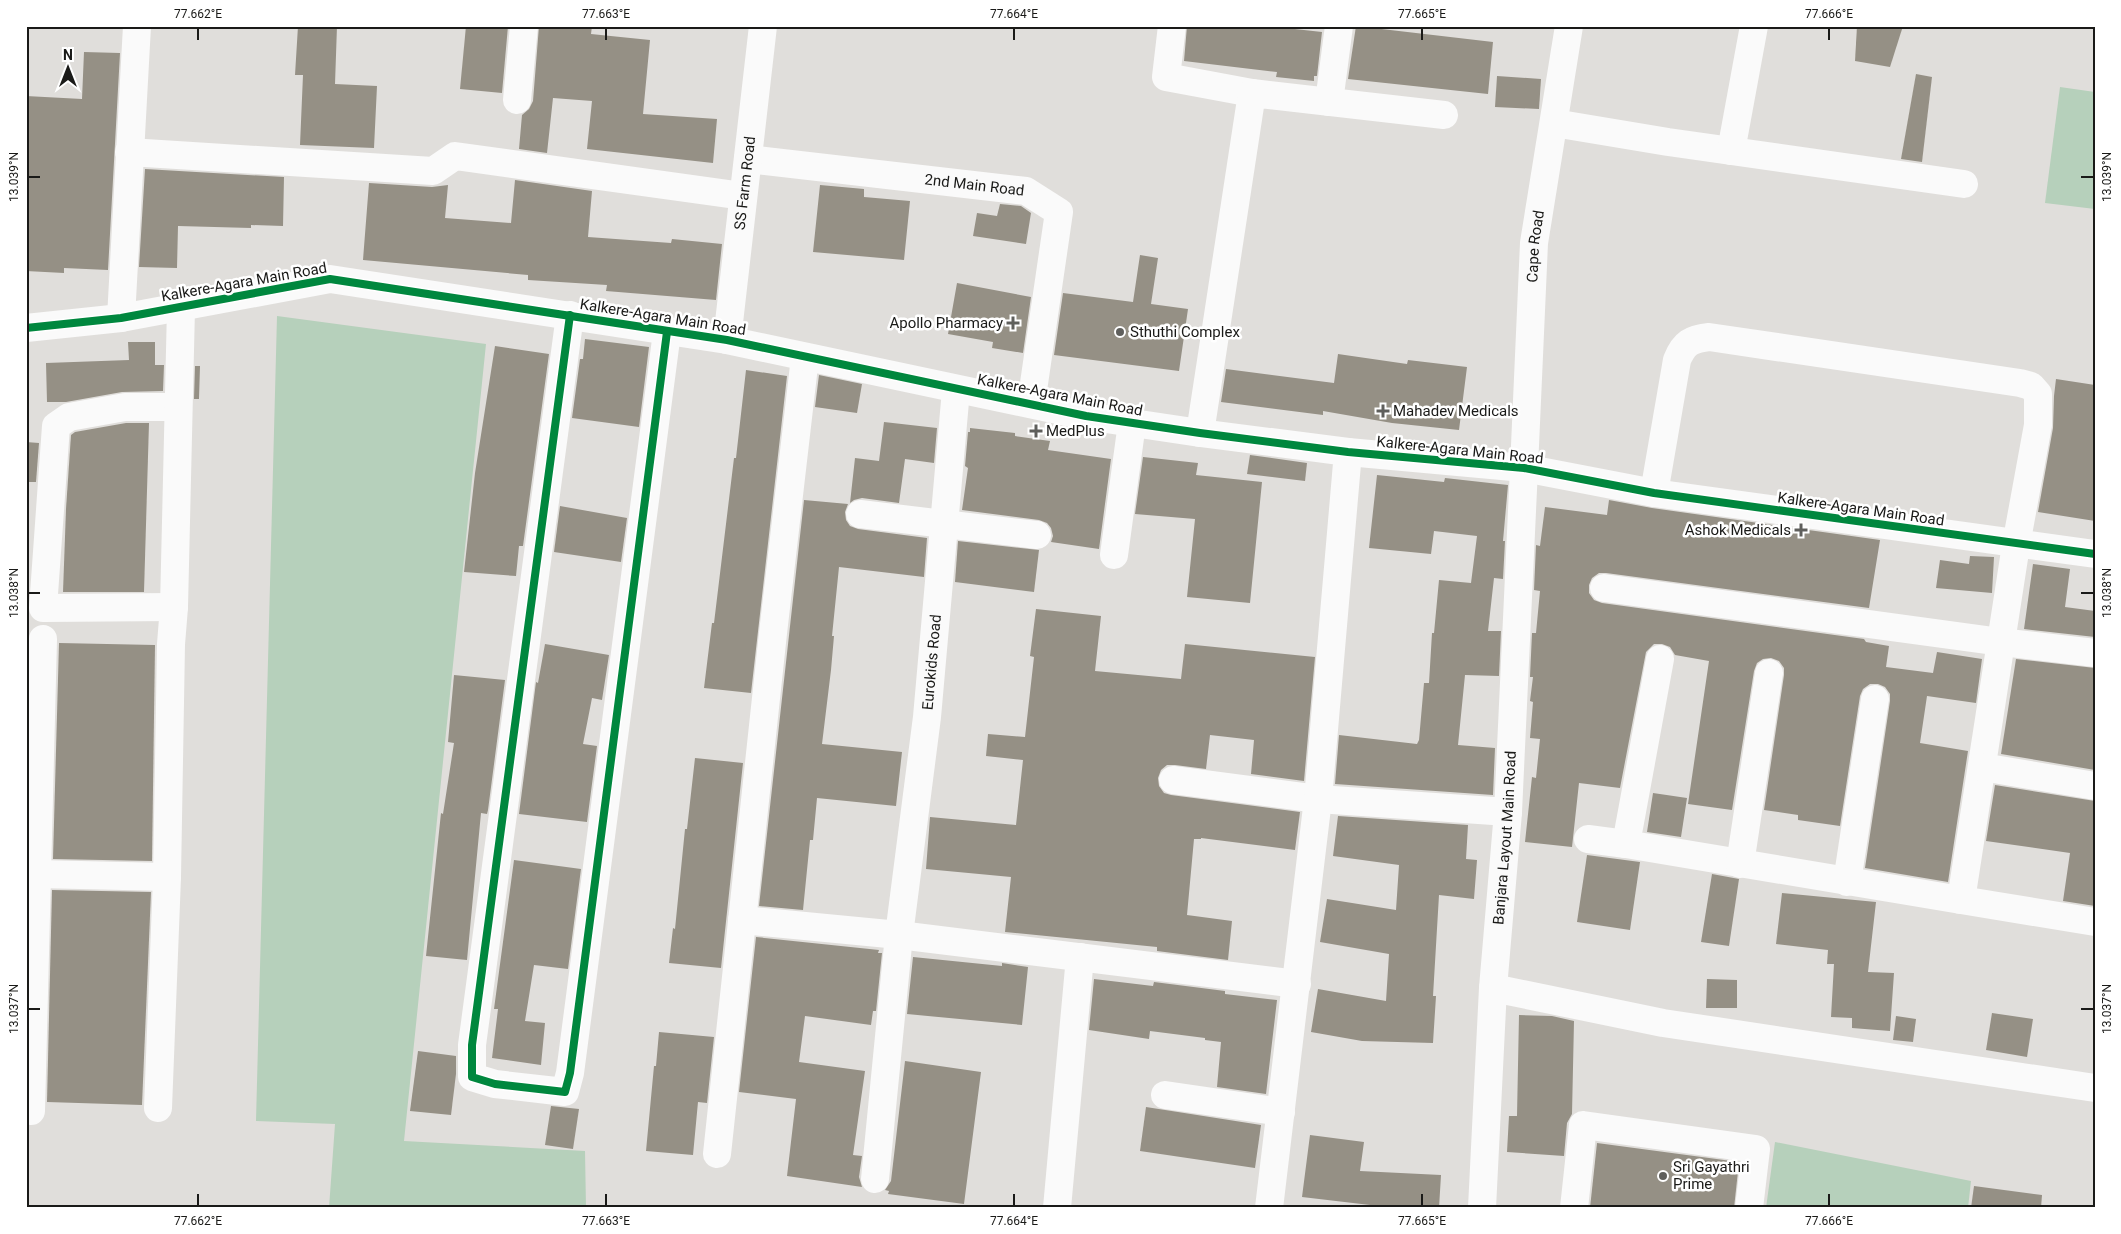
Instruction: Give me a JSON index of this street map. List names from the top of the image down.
{
  "streets": {
    "street": [
      "SS Farm Road",
      "2nd Main Road",
      "Cape Road",
      "Kalkere-Agara Main Road",
      "Eurokids Road",
      "Banjara Layout Main Road"
    ]
  },
  "crossings": [
    ["SS Farm Road", "2nd Main Road"],
    ["SS Farm Road", "Kalkere-Agara Main Road"],
    ["2nd Main Road", "Kalkere-Agara Main Road"],
    ["Cape Road", "Kalkere-Agara Main Road"],
    ["Cape Road", "Banjara Layout Main Road"],
    ["Kalkere-Agara Main Road", "Eurokids Road"],
    ["Kalkere-Agara Main Road", "Banjara Layout Main Road"]
  ],
  "places": {
    "health": [
      "Apollo Pharmacy",
      "Mahadev Medicals",
      "MedPlus",
      "Ashok Medicals"
    ],
    "other": ["Sthuthi Complex", "Sri Gayathri Prime"]
  },
  "north": "top",
  "coordinates": [
    "77.662°E",
    "77.663°E",
    "77.664°E",
    "77.665°E",
    "77.666°E",
    "13.039°N",
    "13.038°N",
    "13.037°N"
  ]
}
